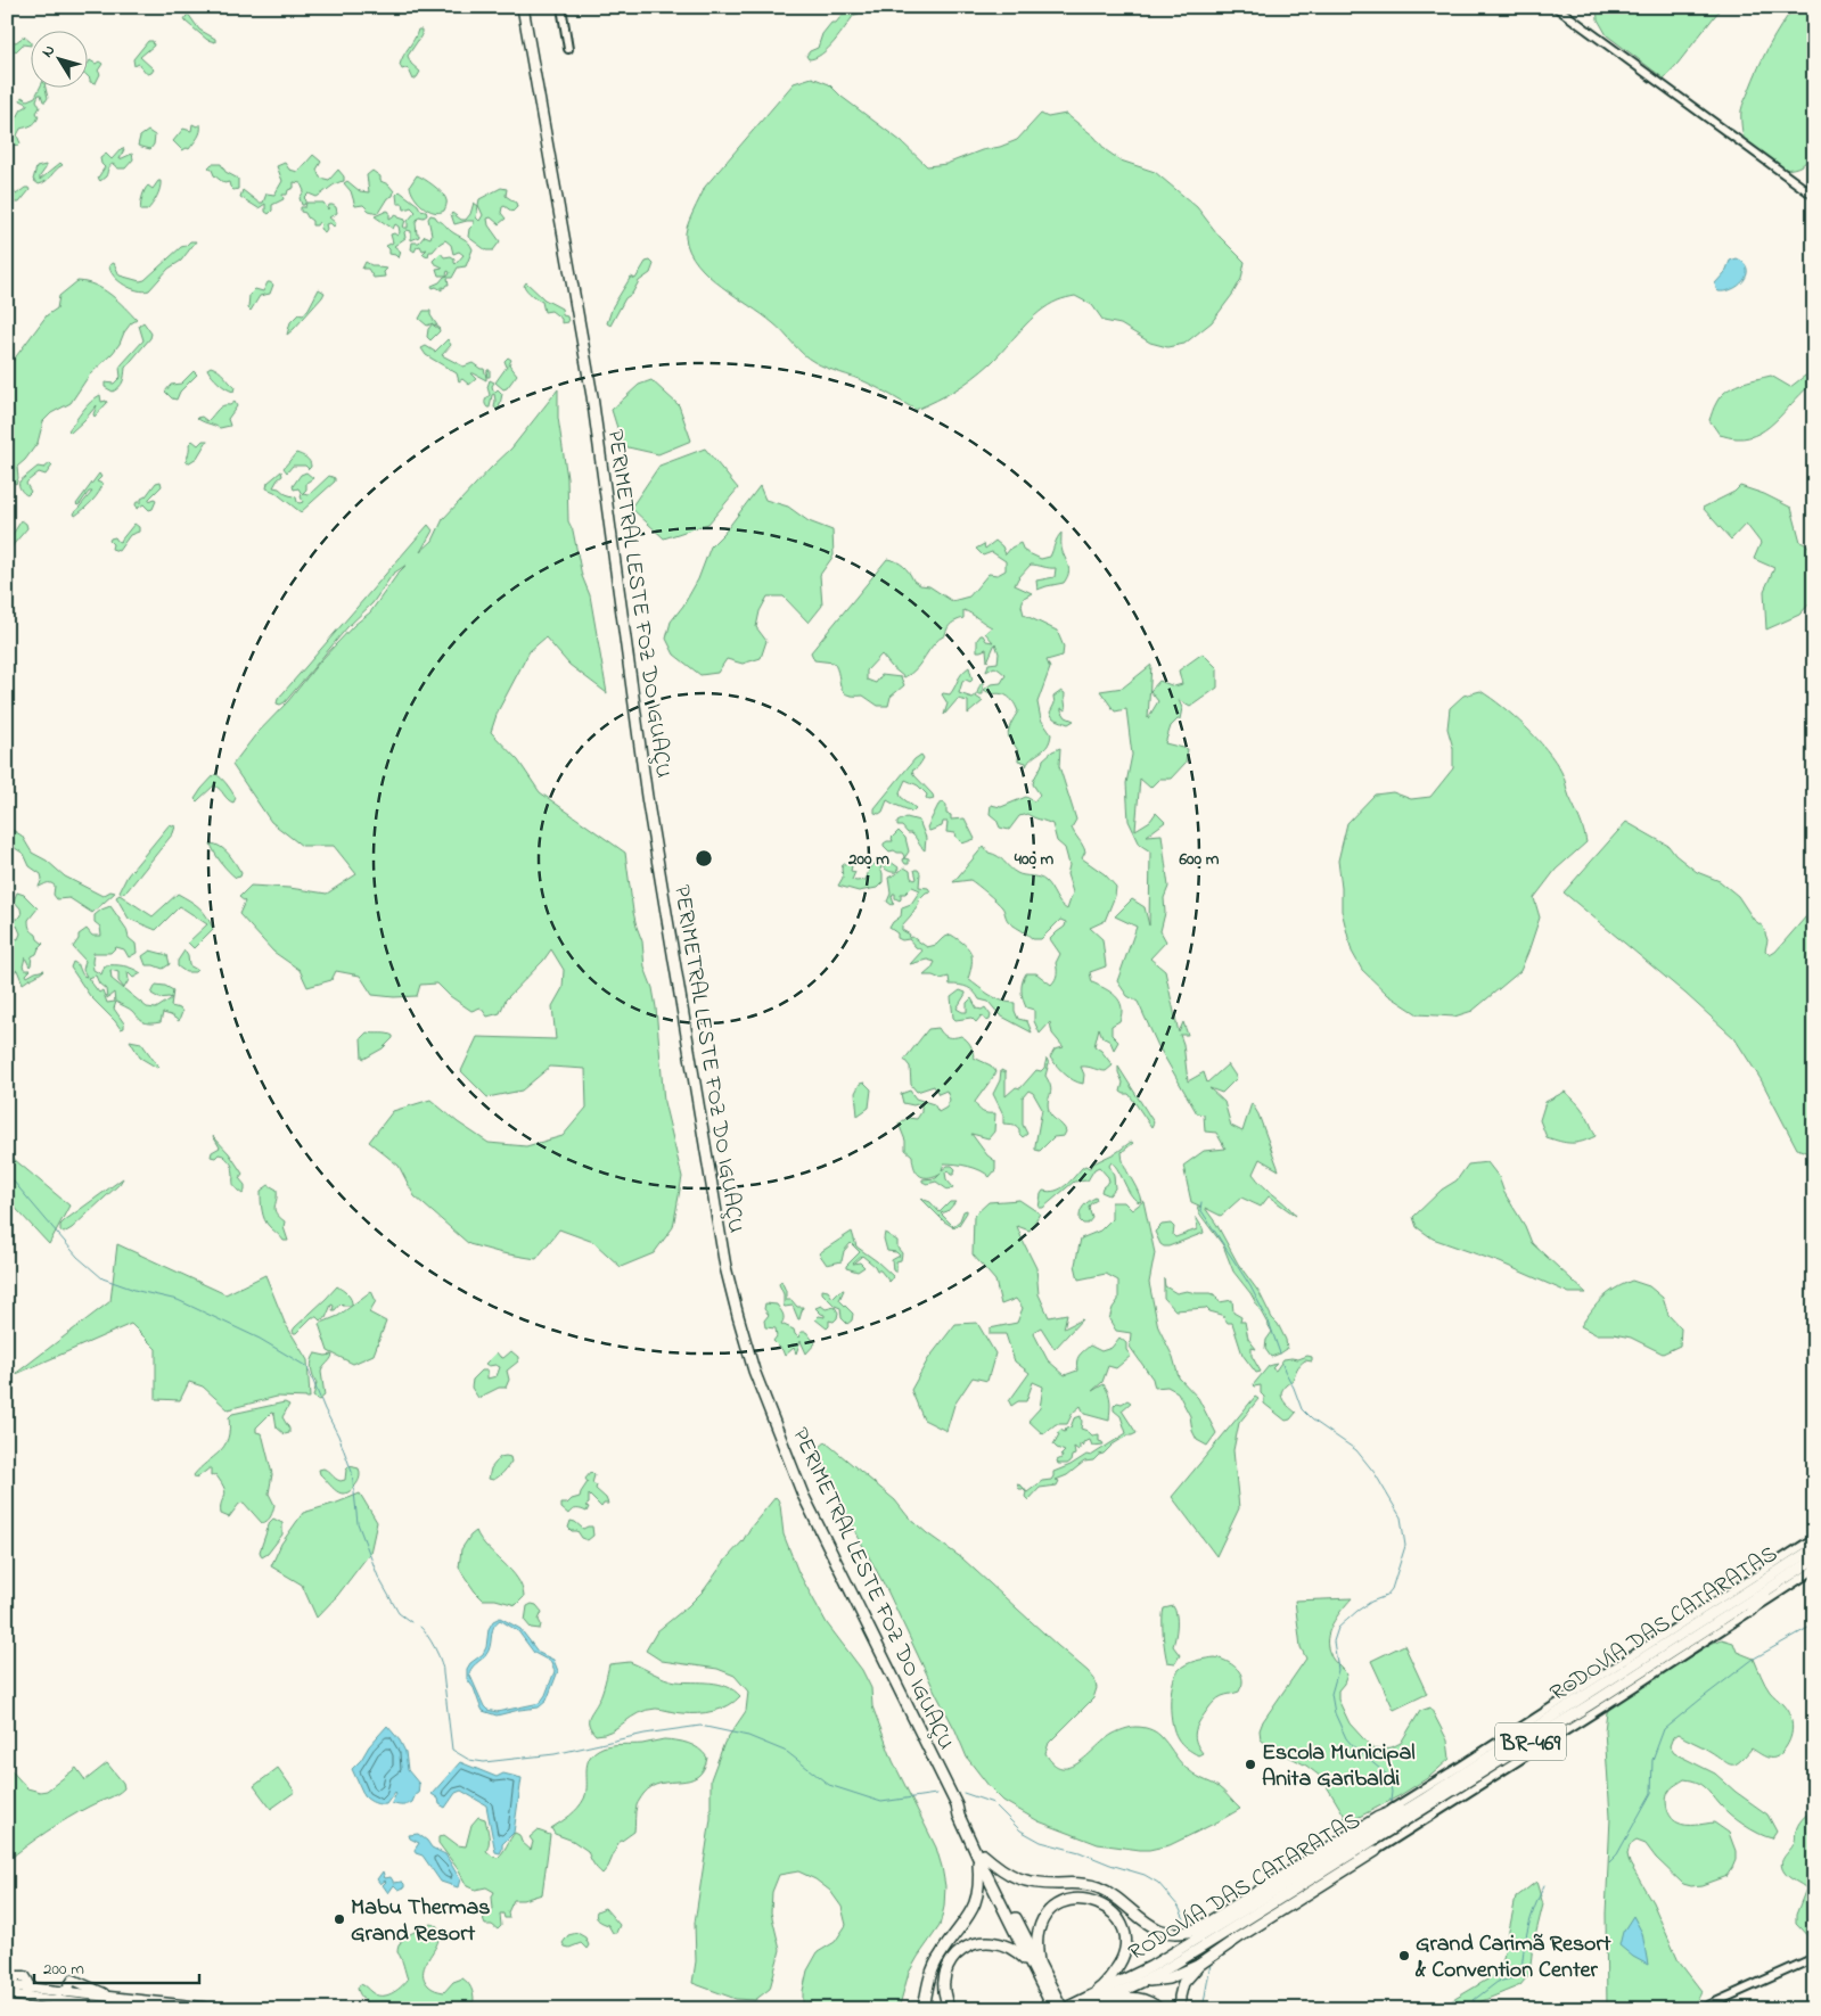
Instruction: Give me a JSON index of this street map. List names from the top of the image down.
{
  "streets": {
    "highway": ["PERIMETRAL LESTE FOZ DO IGUAÇU", "RODOVÍA DAS CATARATAS", "BR-469"]
  },
  "crossings": [
    ["PERIMETRAL LESTE FOZ DO IGUAÇU", "RODOVÍA DAS CATARATAS"]
  ],
  "places": ["Escola Municipal Anita Garibaldi", "Mabu Thermas Grand Resort", "Grand Carimã Resort & Convention Center"],
  "scale_bar": "200 m",
  "north": "top left",
  "rings": ["200 m", "400 m", "600 m"]
}
